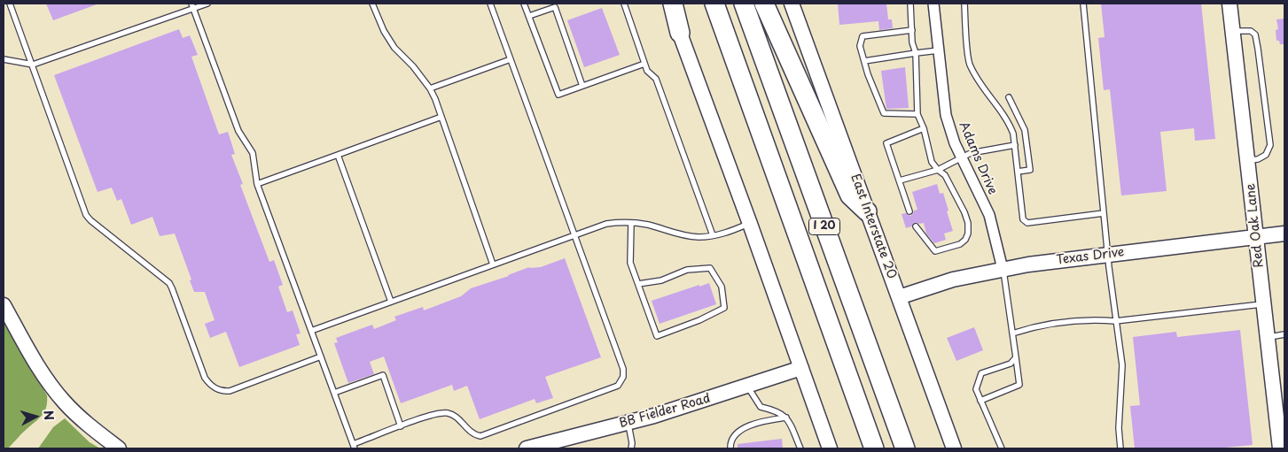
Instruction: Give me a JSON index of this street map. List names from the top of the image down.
{
  "streets": {
    "highway": ["I 20"],
    "street": [
      "Adams Drive",
      "Red Oak Lane",
      "East Interstate 20",
      "Texas Drive",
      "BB Fielder Road"
    ]
  },
  "crossings": [
    ["Adams Drive", "Texas Drive"],
    ["Red Oak Lane", "Texas Drive"],
    ["East Interstate 20", "Texas Drive"]
  ],
  "north": "right"
}
